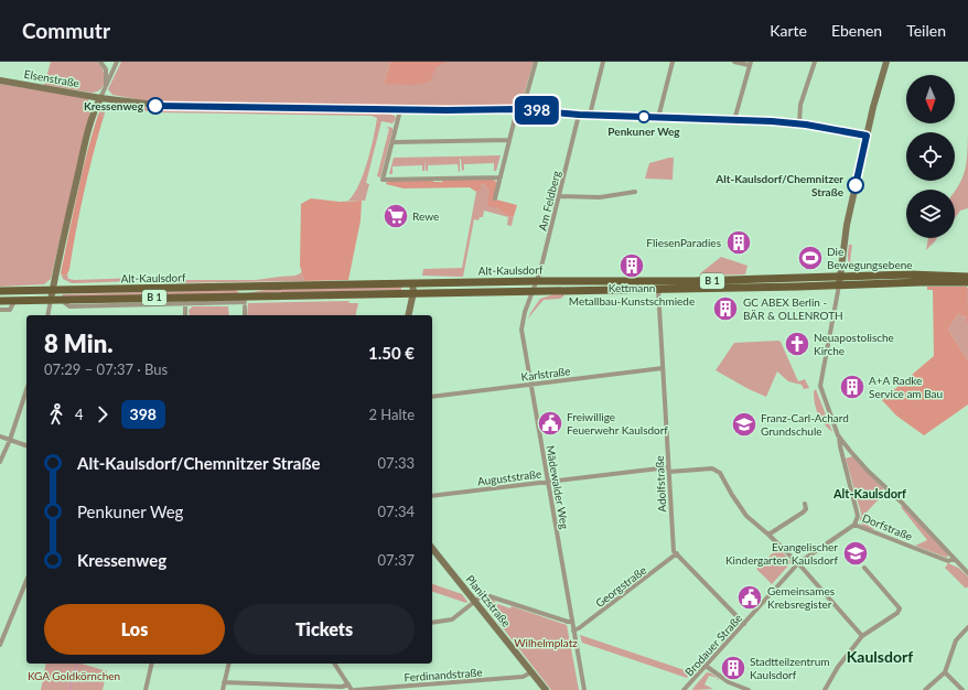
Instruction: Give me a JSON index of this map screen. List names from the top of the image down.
{
  "streets": {
    "main road": ["Alt-Kaulsdorf", "B 1"],
    "street": [
      "Elsenstraße",
      "Am Feldberg",
      "Karlstraße",
      "Auguststraße",
      "Adolfstraße",
      "Mädewalder Weg",
      "Dorfstraße",
      "Georgstraße",
      "Planitzstraße",
      "Brodauer Straße",
      "Ferdinandstraße"
    ]
  },
  "crossings": [
    ["Elsenstraße", "Am Feldberg"],
    ["Am Feldberg", "Alt-Kaulsdorf"],
    ["Am Feldberg", "Mädewalder Weg"],
    ["Alt-Kaulsdorf", "B 1"],
    ["Alt-Kaulsdorf", "Adolfstraße"],
    ["Alt-Kaulsdorf", "Mädewalder Weg"],
    ["Alt-Kaulsdorf", "Dorfstraße"],
    ["Karlstraße", "Adolfstraße"],
    ["Karlstraße", "Mädewalder Weg"],
    ["Auguststraße", "Adolfstraße"],
    ["Auguststraße", "Mädewalder Weg"],
    ["Adolfstraße", "Georgstraße"],
    ["Mädewalder Weg", "Georgstraße"],
    ["Dorfstraße", "Brodauer Straße"],
    ["Planitzstraße", "Ferdinandstraße"]
  ],
  "districts": ["Alt-Kaulsdorf", "Kaulsdorf"],
  "parks": ["Wilhelmplatz", "KGA Goldkörnchen"],
  "places": {
    "other": ["Kressenweg", "Penkuner Weg", "Alt-Kaulsdorf/Chemnitzer Straße"],
    "supermarket": ["Rewe"],
    "building": [
      "FliesenParadies",
      "Kettmann Metallbau-Kunstschmiede",
      "GC ABEX Berlin - BÄR & OLLENROTH",
      "A+A Radke Service am Bau",
      "Stadtteilzentrum Kaulsdorf"
    ],
    "sports": ["Die Bewegungsebene"],
    "church": ["Neuapostolische Kirche"],
    "public building": ["Freiwillige Feuerwehr Kaulsdorf", "Gemeinsames Krebsregister"],
    "school or university": ["Franz-Carl-Achard Grundschule", "Evangelischer Kindergarten Kaulsdorf"]
  },
  "lines": ["bus line 398"],
  "north": "bottom",
  "page": {
    "header": "Commutr",
    "nav": ["Karte", "Ebenen", "Teilen"],
    "on_map": "398",
    "heading": ["8 Min.", "07:29 – 07:37 · Bus", "1.50 €"],
    "legs": ["4", "398", "2 Halte"],
    "list": [
      {
        "name": "Alt-Kaulsdorf/Chemnitzer Straße",
        "value": "07:33"
      },
      {
        "name": "Penkuner Weg",
        "value": "07:34"
      },
      {
        "name": "Kressenweg",
        "value": "07:37"
      }
    ],
    "buttons": ["Los", "Tickets"]
  }
}
